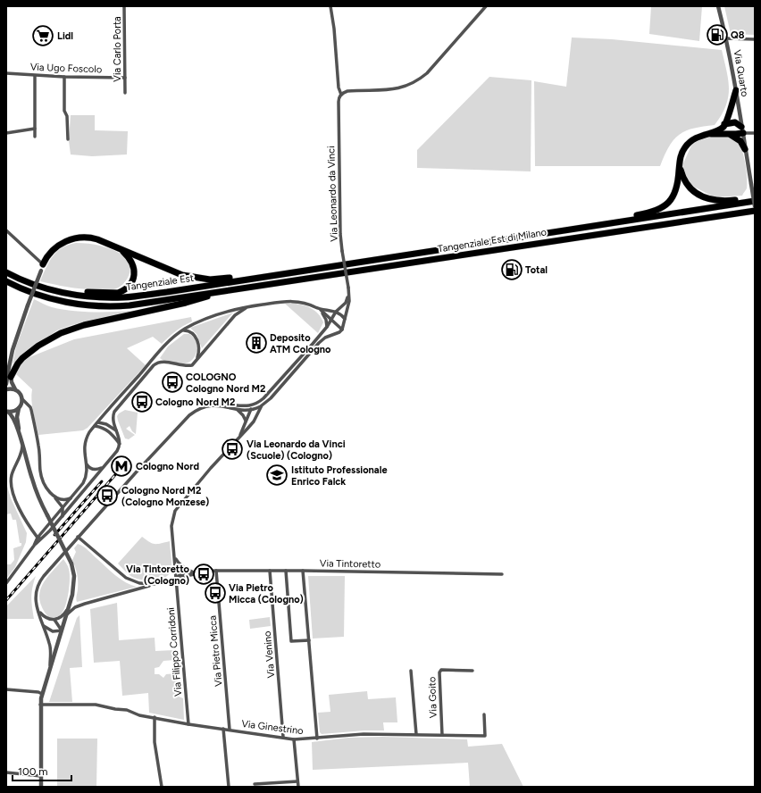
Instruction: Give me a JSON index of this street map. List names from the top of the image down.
{
  "streets": {
    "highway": ["Tangenziale Est di Milano", "Tangenziale Est"],
    "street": [
      "Via Carlo Porta",
      "Via Ugo Foscolo",
      "Via Quarto",
      "Via Leonardo da Vinci",
      "Via Tintoretto",
      "Via Pietro Micca",
      "Via Filippo Corridoni",
      "Via Venino",
      "Via Goito",
      "Via Ginestrino"
    ]
  },
  "crossings": [
    ["Via Carlo Porta", "Via Ugo Foscolo"],
    ["Via Leonardo da Vinci", "Via Tintoretto"],
    ["Via Leonardo da Vinci", "Via Filippo Corridoni"],
    ["Tangenziale Est di Milano", "Tangenziale Est"],
    ["Via Tintoretto", "Via Pietro Micca"],
    ["Via Tintoretto", "Via Filippo Corridoni"],
    ["Via Tintoretto", "Via Venino"],
    ["Via Pietro Micca", "Via Ginestrino"],
    ["Via Filippo Corridoni", "Via Ginestrino"],
    ["Via Venino", "Via Ginestrino"],
    ["Via Goito", "Via Ginestrino"]
  ],
  "places": {
    "fuel station": ["Q8", "Total"],
    "supermarket": ["Lidl"],
    "building": ["Deposito ATM Cologno"],
    "bus stop": [
      "COLOGNO Cologno Nord M2",
      "Cologno Nord M2",
      "Via Leonardo da Vinci (Scuole) (Cologno)",
      "Cologno Nord M2 (Cologno Monzese)",
      "Via Tintoretto (Cologno)",
      "Via Pietro Micca (Cologno)"
    ],
    "metro station": ["Cologno Nord"],
    "school or university": ["Istituto Professionale Enrico Falck"]
  },
  "scale_bar": "100 m"
}
